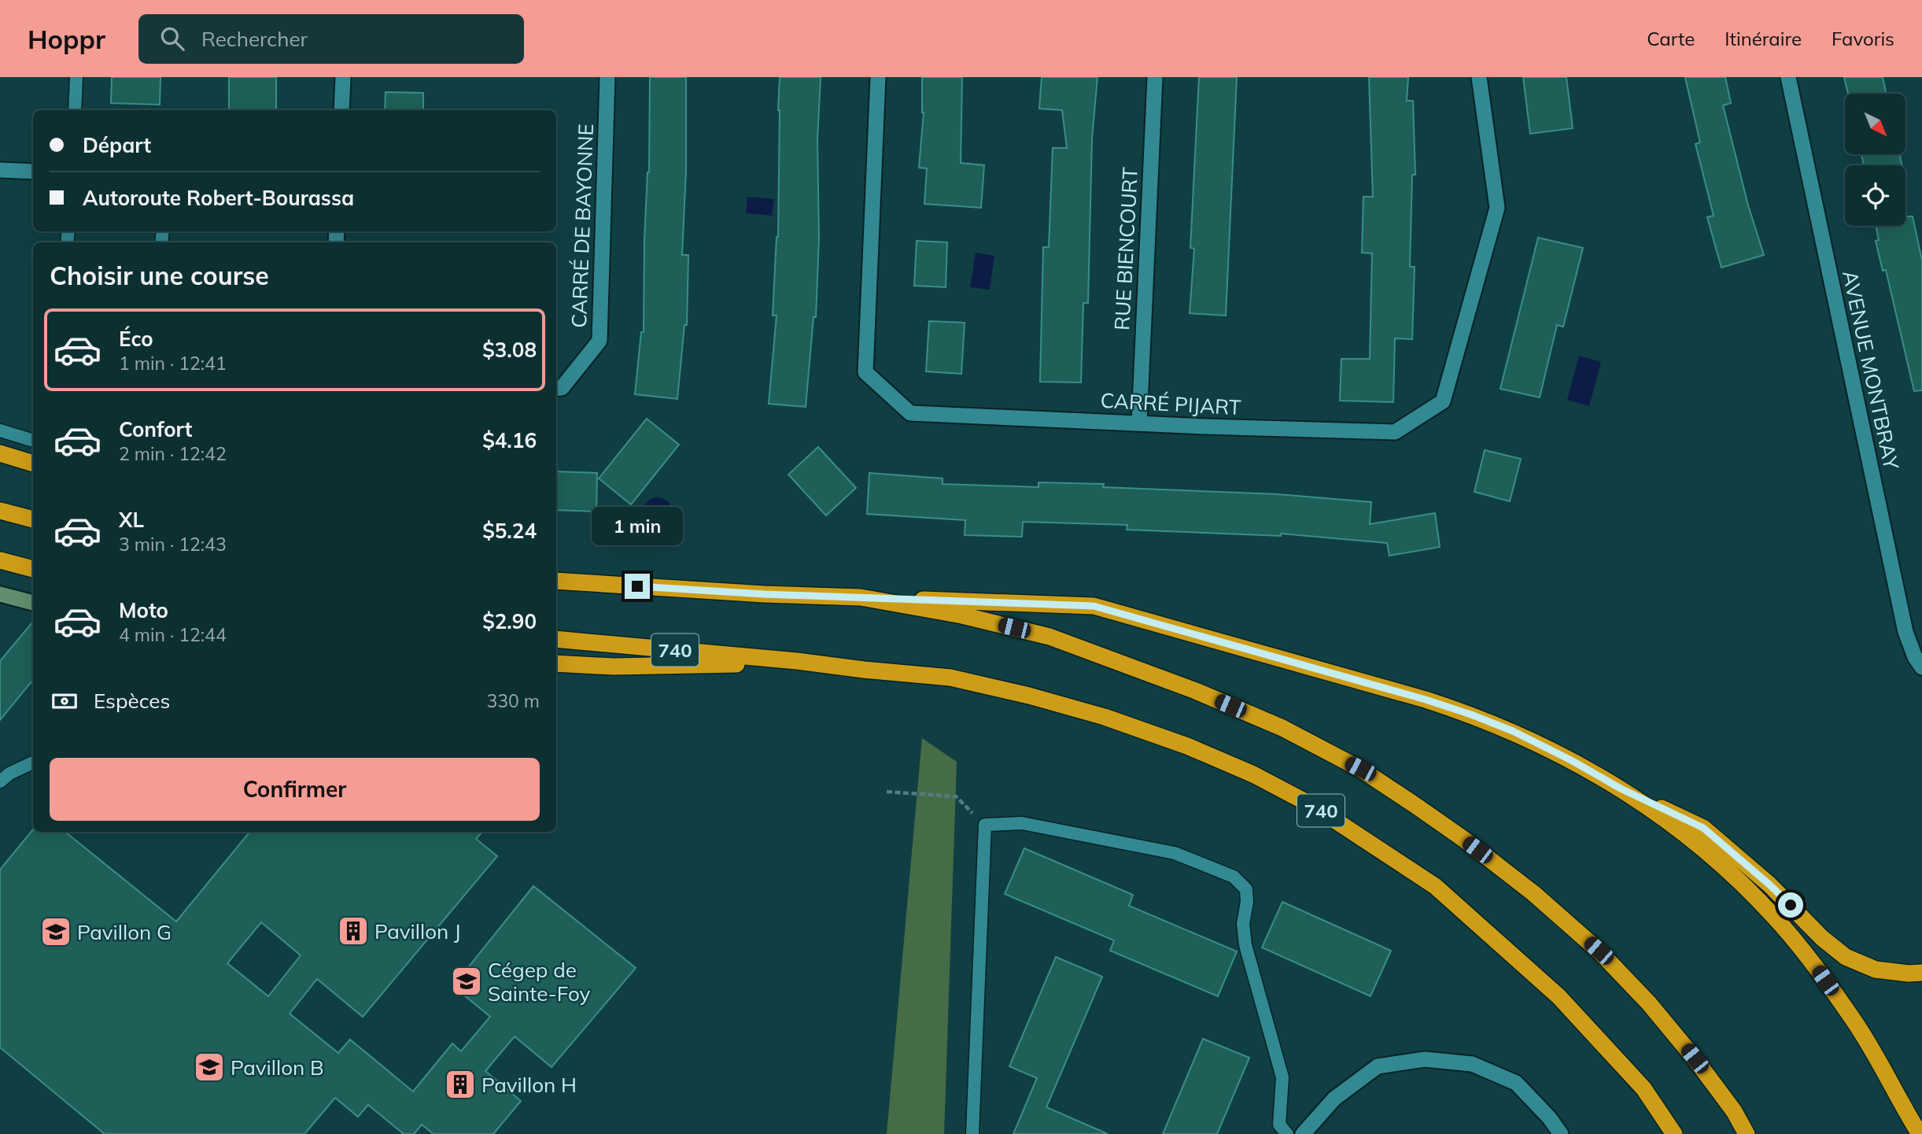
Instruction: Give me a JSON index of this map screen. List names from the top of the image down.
{
  "streets": {
    "highway": ["740"],
    "street": [
      "CARRÉ DE BAYONNE",
      "RUE BIENCOURT",
      "AVENUE MONTBRAY",
      "CARRÉ PIJART"
    ]
  },
  "crossings": [
    ["RUE BIENCOURT", "CARRÉ PIJART"]
  ],
  "places": {
    "building": ["Pavillon J", "Pavillon H"],
    "school or university": ["Pavillon G", "Cégep de Sainte-Foy", "Pavillon B"]
  },
  "north": "bottom right",
  "page": {
    "header": "Hoppr",
    "search": "Rechercher",
    "nav": ["Carte", "Itinéraire", "Favoris"],
    "banner": ["Départ", "Autoroute Robert-Bourassa"],
    "heading": "Choisir une course",
    "list": [
      {
        "name": "Éco",
        "note": "1 min · 12:41",
        "value": "$3.08"
      },
      {
        "name": "Confort",
        "note": "2 min · 12:42",
        "value": "$4.16"
      },
      {
        "name": "XL",
        "note": "3 min · 12:43",
        "value": "$5.24"
      },
      {
        "name": "Moto",
        "note": "4 min · 12:44",
        "value": "$2.90"
      }
    ],
    "bubble": "1 min",
    "pay": ["Espèces", "330 m"],
    "buttons": "Confirmer"
  }
}
